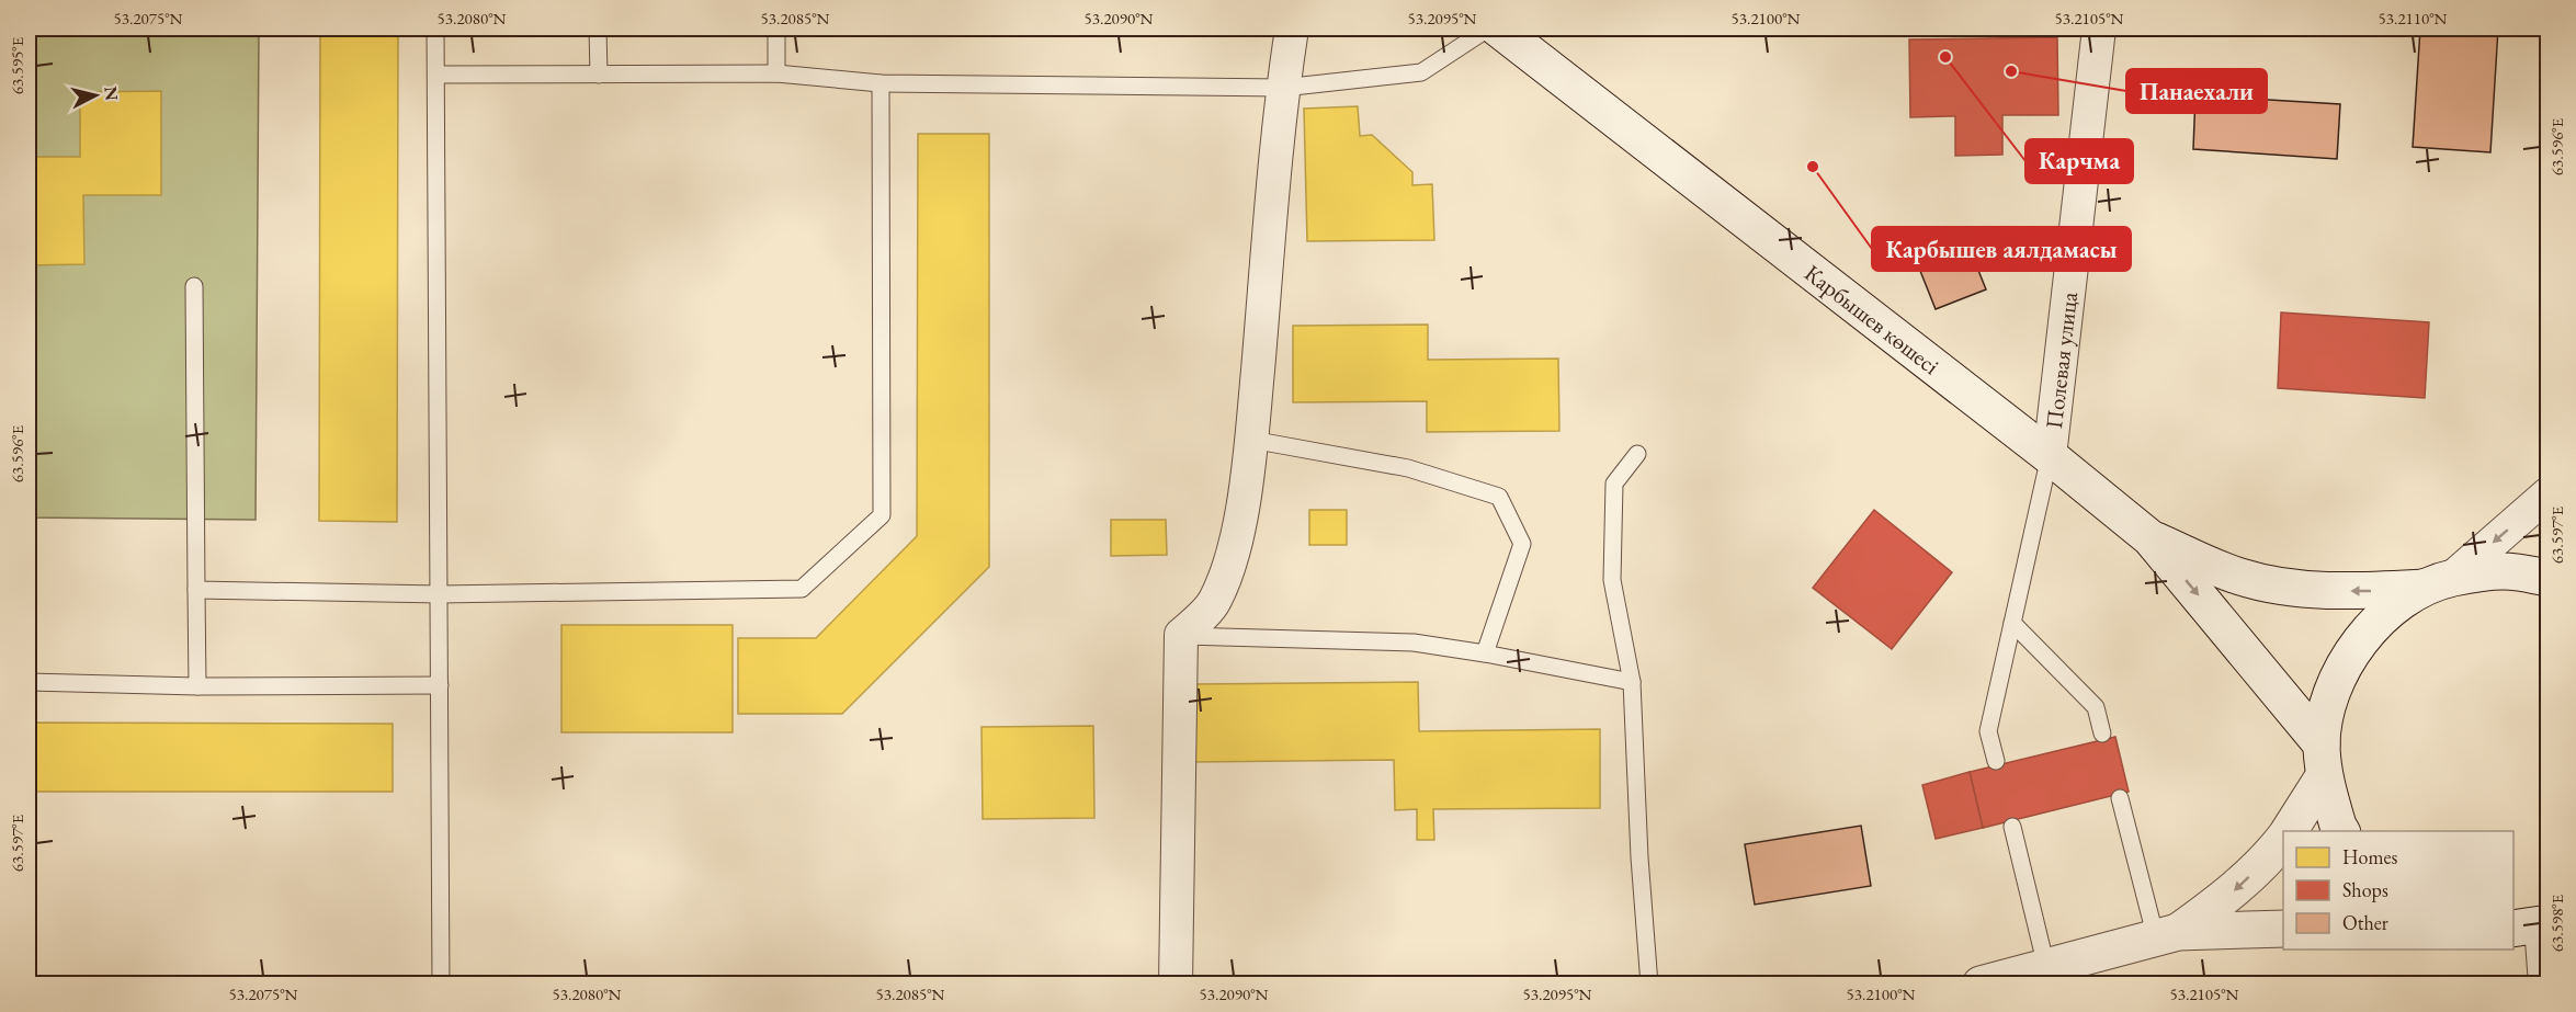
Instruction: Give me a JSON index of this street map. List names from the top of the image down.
{
  "streets": {
    "main road": ["Карбышев көшесі"],
    "street": ["Полевая улица"]
  },
  "crossings": [
    ["Карбышев көшесі", "Полевая улица"]
  ],
  "places": ["Карчма", "Панаехали", "Карбышев аялдамасы"],
  "legend": ["Homes", "Shops", "Other"],
  "north": "right",
  "coordinates": [
    "53.2075°N",
    "53.2080°N",
    "53.2085°N",
    "53.2090°N",
    "53.2095°N",
    "53.2100°N",
    "53.2105°N",
    "53.2110°N",
    "63.595°E",
    "63.596°E",
    "63.597°E",
    "63.598°E"
  ]
}
